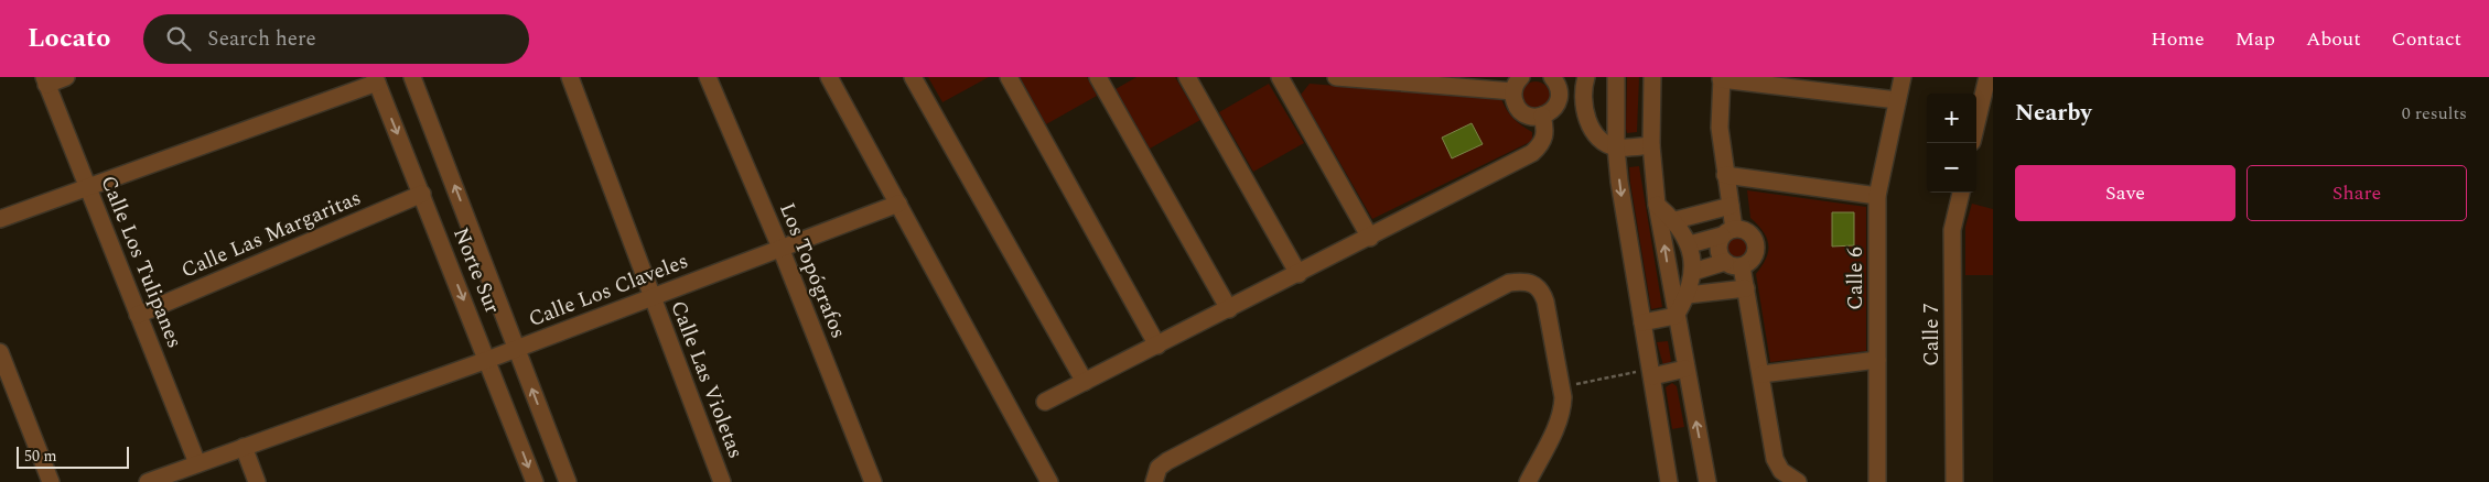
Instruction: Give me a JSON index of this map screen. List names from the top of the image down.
{
  "streets": {
    "street": [
      "Calle Las Margaritas",
      "Calle Los Tulipanes",
      "Norte Sur",
      "Los Topógrafos",
      "Calle 6",
      "Calle Los Claveles",
      "Calle 7",
      "Calle Las Violetas"
    ]
  },
  "crossings": [
    ["Calle Las Margaritas", "Calle Los Tulipanes"],
    ["Calle Las Margaritas", "Norte Sur"],
    ["Calle Los Tulipanes", "Calle Los Claveles"],
    ["Norte Sur", "Calle Los Claveles"],
    ["Los Topógrafos", "Calle Los Claveles"],
    ["Calle Los Claveles", "Calle Las Violetas"]
  ],
  "scale_bar": "50 m",
  "page": {
    "header": "Locato",
    "search": "Search here",
    "nav": [
      "Home",
      "Map",
      "About",
      "Contact"
    ],
    "heading": ["Nearby", "0 results"],
    "map_buttons": ["+", "−"],
    "buttons": ["Save", "Share"],
    "scale": "50 m"
  }
}
